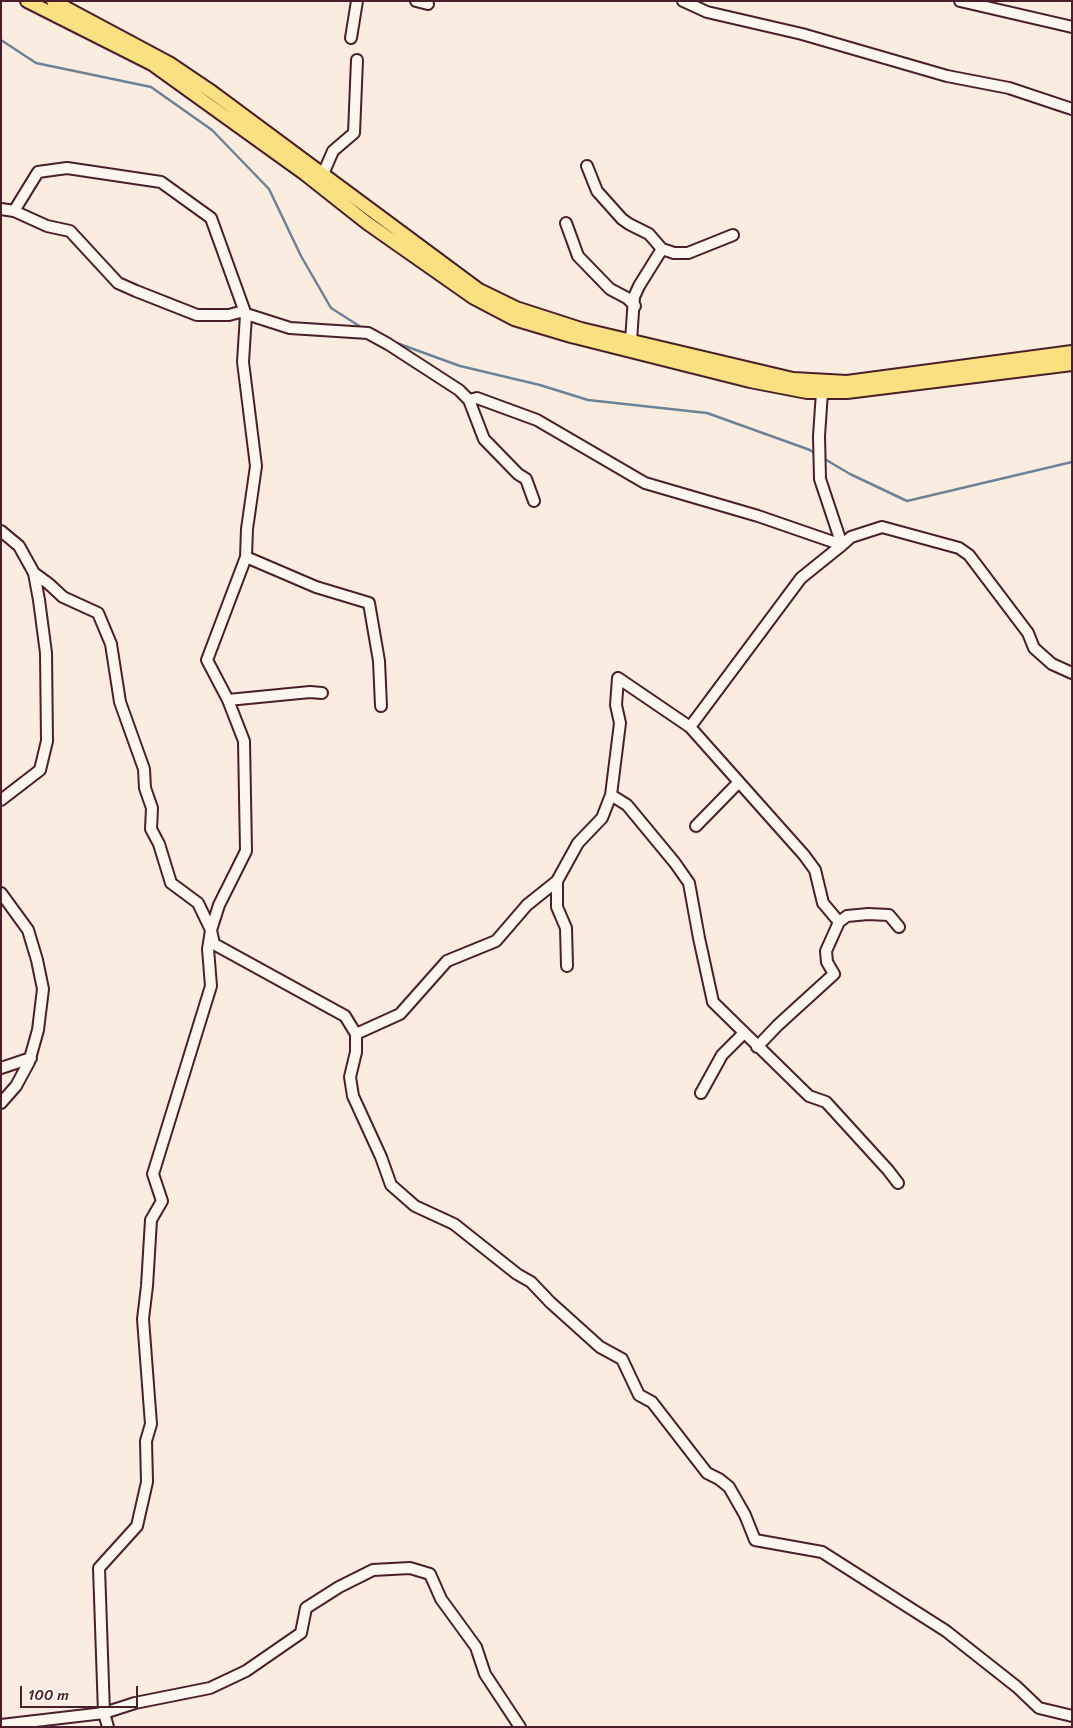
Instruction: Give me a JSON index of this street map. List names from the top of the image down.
{
  "scale_bar": "100 m"
}
